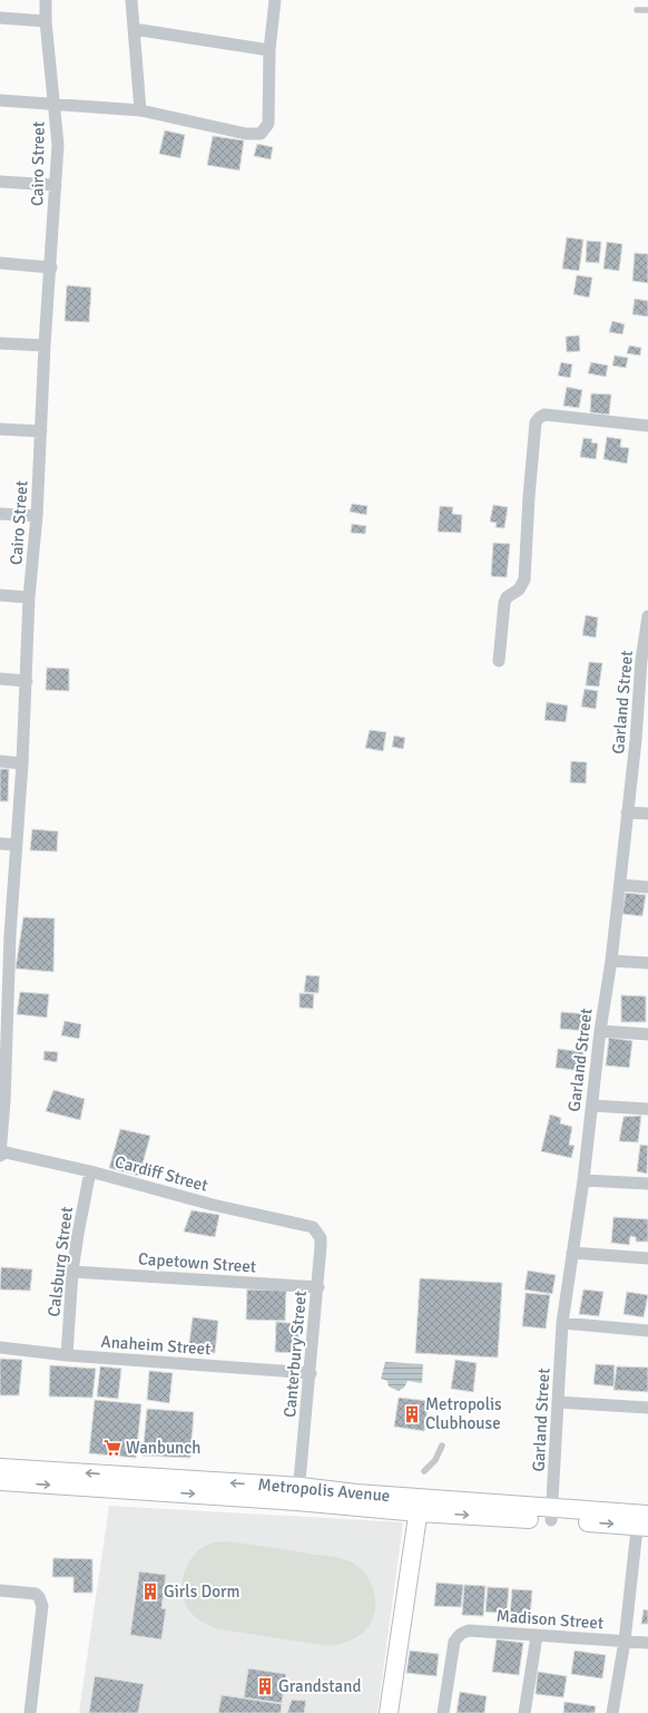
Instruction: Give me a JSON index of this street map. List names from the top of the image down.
{
  "streets": {
    "main road": ["Metropolis Avenue"],
    "street": [
      "Cairo Street",
      "Garland Street",
      "Cardiff Street",
      "Calsburg Street",
      "Capetown Street",
      "Anaheim Street",
      "Canterbury Street",
      "Madison Street"
    ]
  },
  "crossings": [
    ["Cairo Street", "Cardiff Street"],
    ["Garland Street", "Metropolis Avenue"],
    ["Cardiff Street", "Calsburg Street"],
    ["Cardiff Street", "Canterbury Street"],
    ["Calsburg Street", "Capetown Street"],
    ["Calsburg Street", "Anaheim Street"],
    ["Capetown Street", "Canterbury Street"],
    ["Anaheim Street", "Canterbury Street"],
    ["Canterbury Street", "Metropolis Avenue"]
  ],
  "places": {
    "building": ["Metropolis Clubhouse", "Girls Dorm", "Grandstand"],
    "supermarket": ["Wanbunch"]
  }
}
